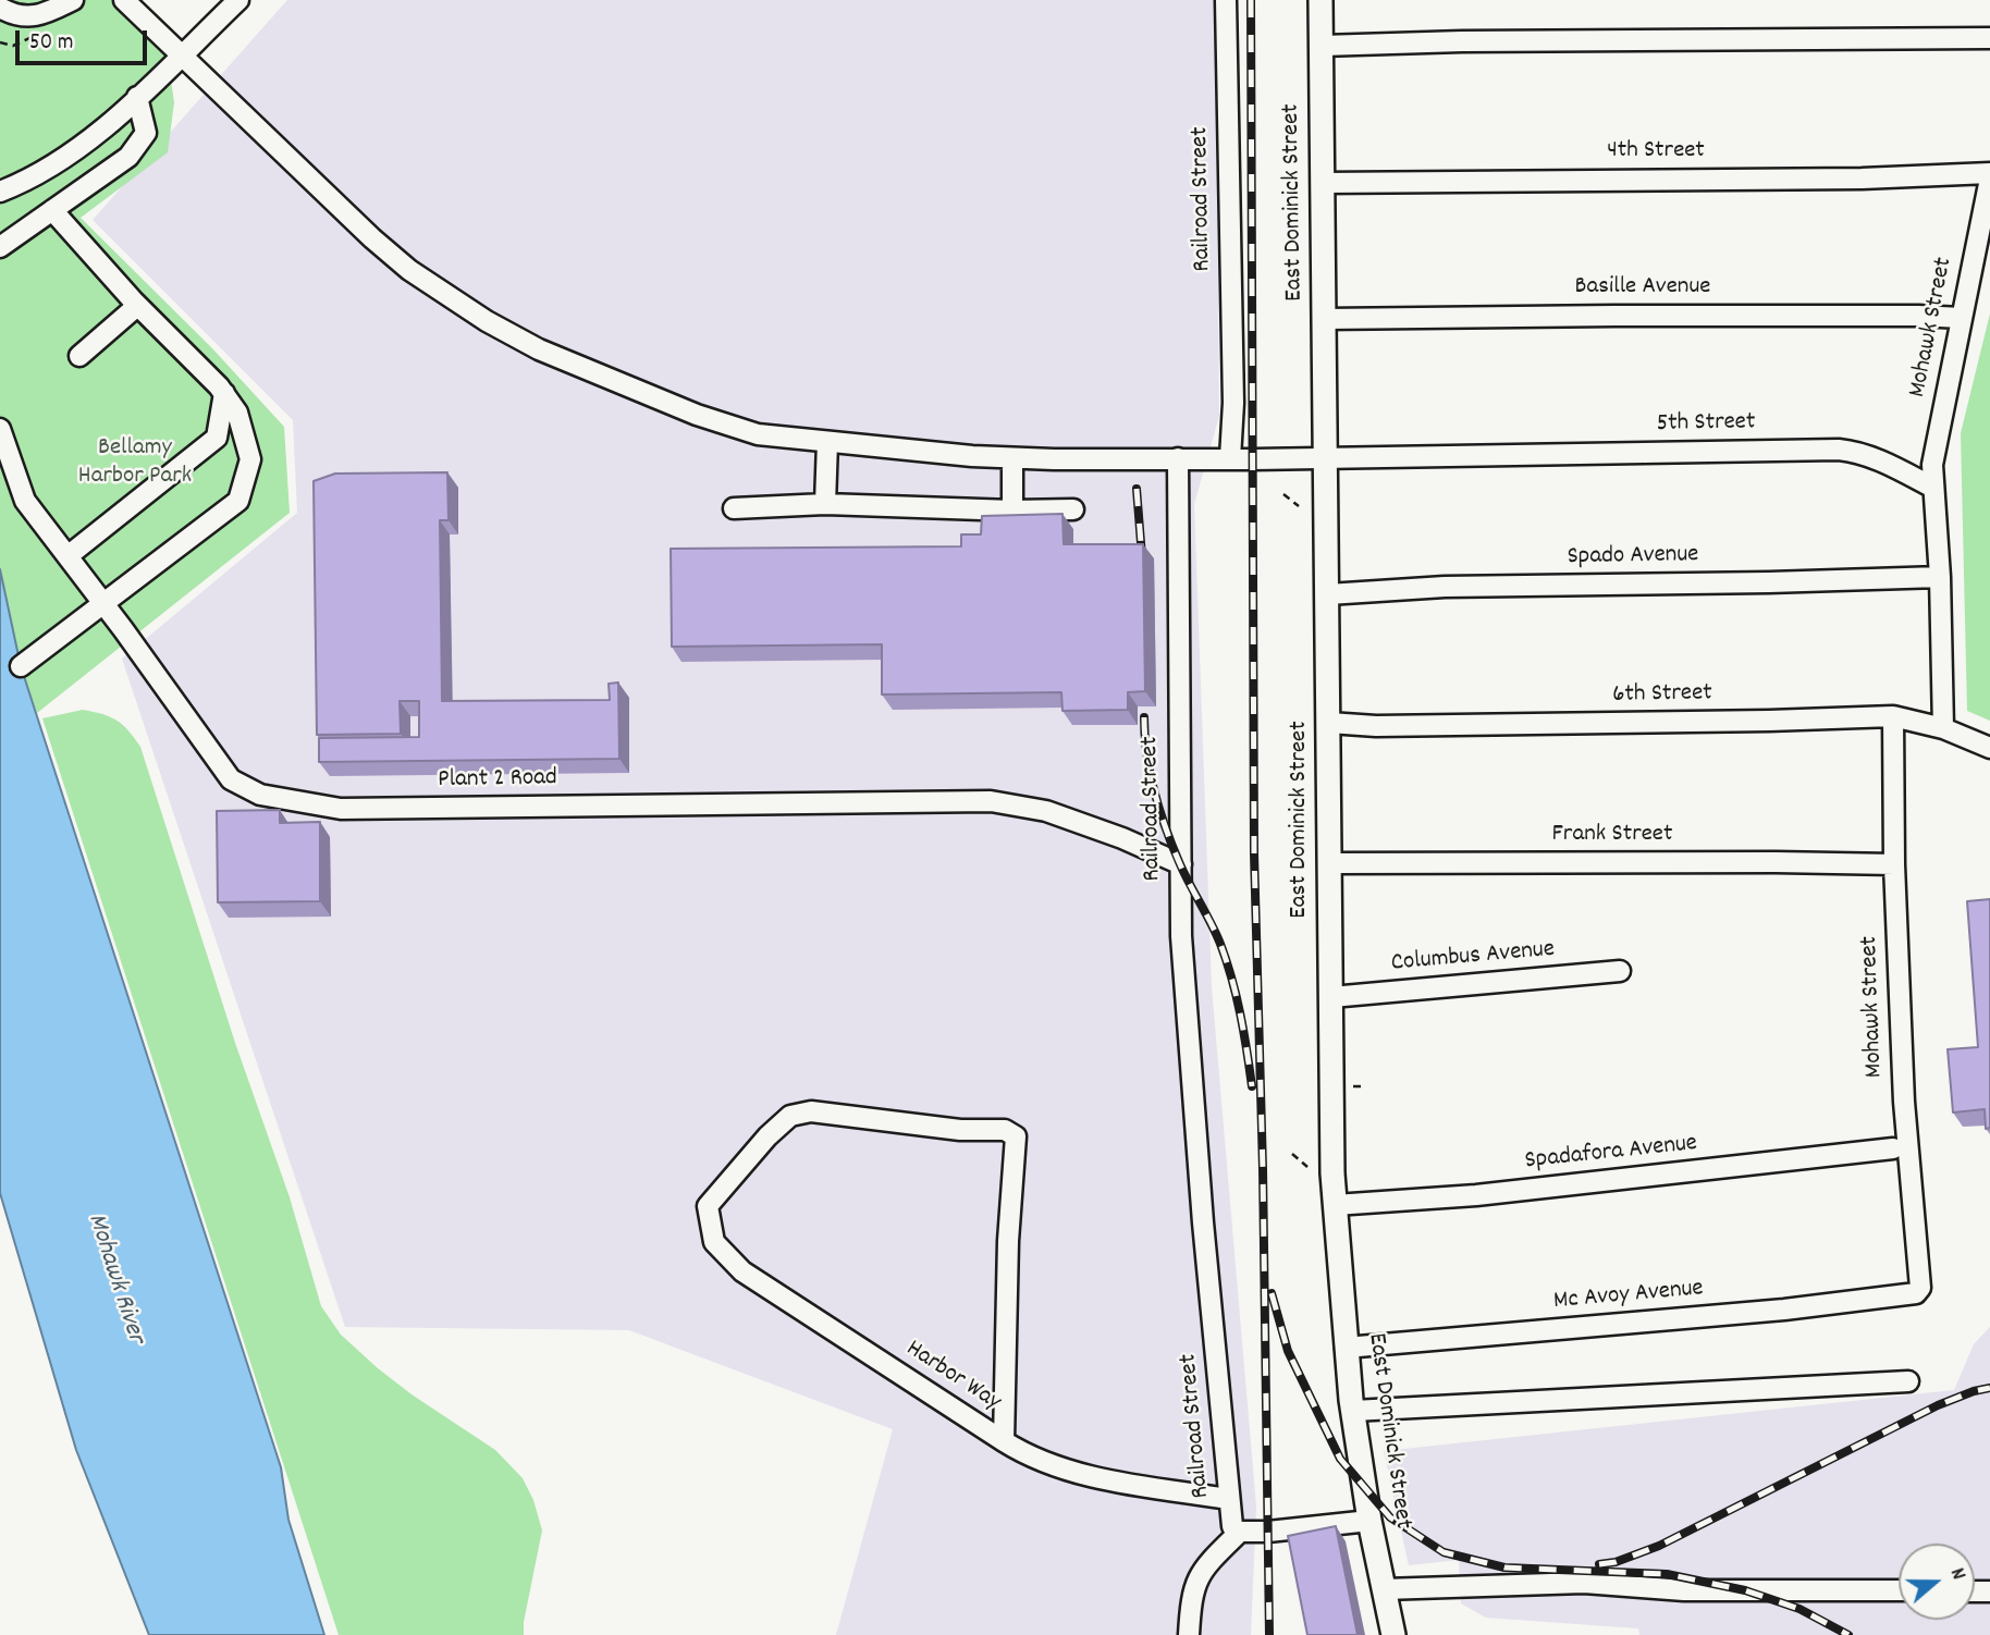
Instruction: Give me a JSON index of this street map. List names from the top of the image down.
{
  "streets": {
    "main road": ["East Dominick Street"],
    "street": [
      "4th Street",
      "Railroad Street",
      "Basille Avenue",
      "Mohawk Street",
      "5th Street",
      "Spado Avenue",
      "6th Street",
      "Plant 2 Road",
      "Frank Street",
      "Columbus Avenue",
      "Spadafora Avenue",
      "Mc Avoy Avenue",
      "Harbor Way"
    ]
  },
  "crossings": [
    ["4th Street", "East Dominick Street"],
    ["4th Street", "Mohawk Street"],
    ["Railroad Street", "5th Street"],
    ["Railroad Street", "Plant 2 Road"],
    ["Railroad Street", "Harbor Way"],
    ["East Dominick Street", "Basille Avenue"],
    ["East Dominick Street", "5th Street"],
    ["East Dominick Street", "Spado Avenue"],
    ["East Dominick Street", "6th Street"],
    ["East Dominick Street", "Frank Street"],
    ["East Dominick Street", "Columbus Avenue"],
    ["East Dominick Street", "Spadafora Avenue"],
    ["East Dominick Street", "Mc Avoy Avenue"],
    ["Basille Avenue", "Mohawk Street"],
    ["Mohawk Street", "5th Street"],
    ["Mohawk Street", "6th Street"],
    ["Mohawk Street", "Frank Street"],
    ["Mohawk Street", "Mc Avoy Avenue"]
  ],
  "water": ["Mohawk River"],
  "parks": ["Bellamy Harbor Park"],
  "scale_bar": "50 m",
  "north": "right"
}
